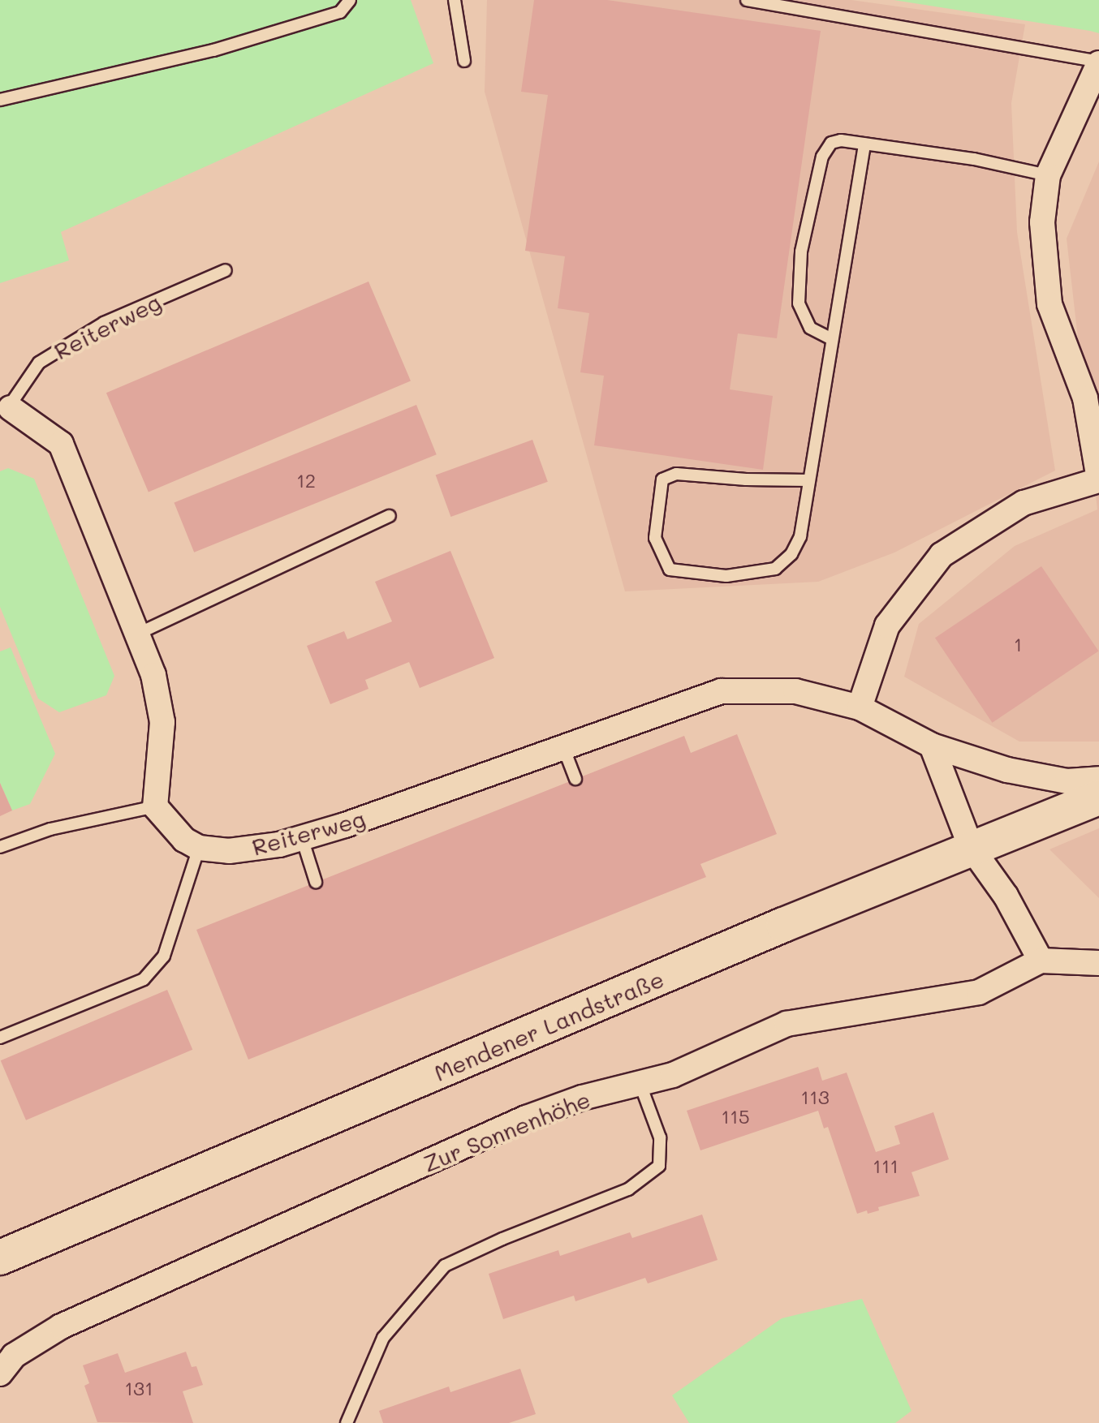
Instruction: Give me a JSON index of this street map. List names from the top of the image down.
{
  "streets": {
    "main road": ["Mendener Landstraße"],
    "street": ["Reiterweg", "Zur Sonnenhöhe"]
  },
  "house_numbers": [
    "12",
    "1",
    "113",
    "115",
    "111",
    "131"
  ]
}
